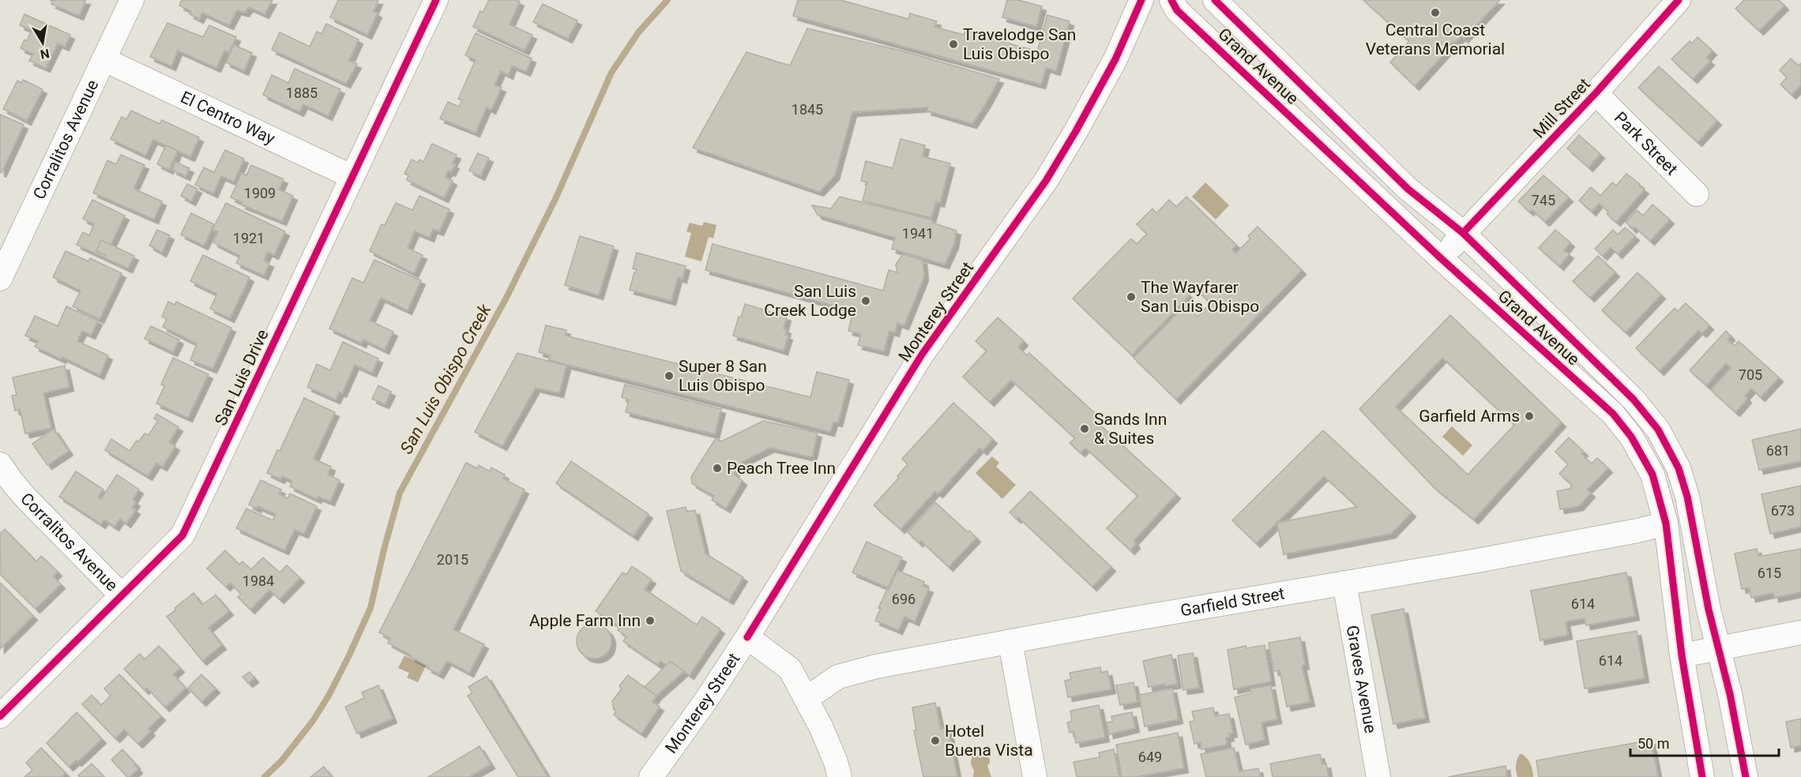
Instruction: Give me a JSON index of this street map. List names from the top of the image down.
{
  "streets": {
    "street": [
      "Grand Avenue",
      "Mill Street",
      "El Centro Way",
      "Corralitos Avenue",
      "Park Street",
      "Monterey Street",
      "San Luis Drive",
      "Garfield Street",
      "Graves Avenue"
    ]
  },
  "crossings": [
    ["Grand Avenue", "Mill Street"],
    ["Grand Avenue", "Garfield Street"],
    ["Mill Street", "Park Street"],
    ["El Centro Way", "Corralitos Avenue"],
    ["El Centro Way", "San Luis Drive"],
    ["Corralitos Avenue", "San Luis Drive"],
    ["Garfield Street", "Graves Avenue"]
  ],
  "water": ["San Luis Obispo Creek"],
  "places": [
    "Central Coast Veterans Memorial",
    "Travelodge San Luis Obispo",
    "The Wayfarer San Luis Obispo",
    "San Luis Creek Lodge",
    "Super 8 San Luis Obispo",
    "Garfield Arms",
    "Sands Inn & Suites",
    "Peach Tree Inn",
    "Apple Farm Inn",
    "Hotel Buena Vista"
  ],
  "house_numbers": [
    "1885",
    "1845",
    "1909",
    "745",
    "1941",
    "1921",
    "705",
    "681",
    "673",
    "2015",
    "615",
    "1984",
    "696",
    "614",
    "614",
    "649"
  ],
  "scale_bar": "50 m",
  "north": "bottom"
}
